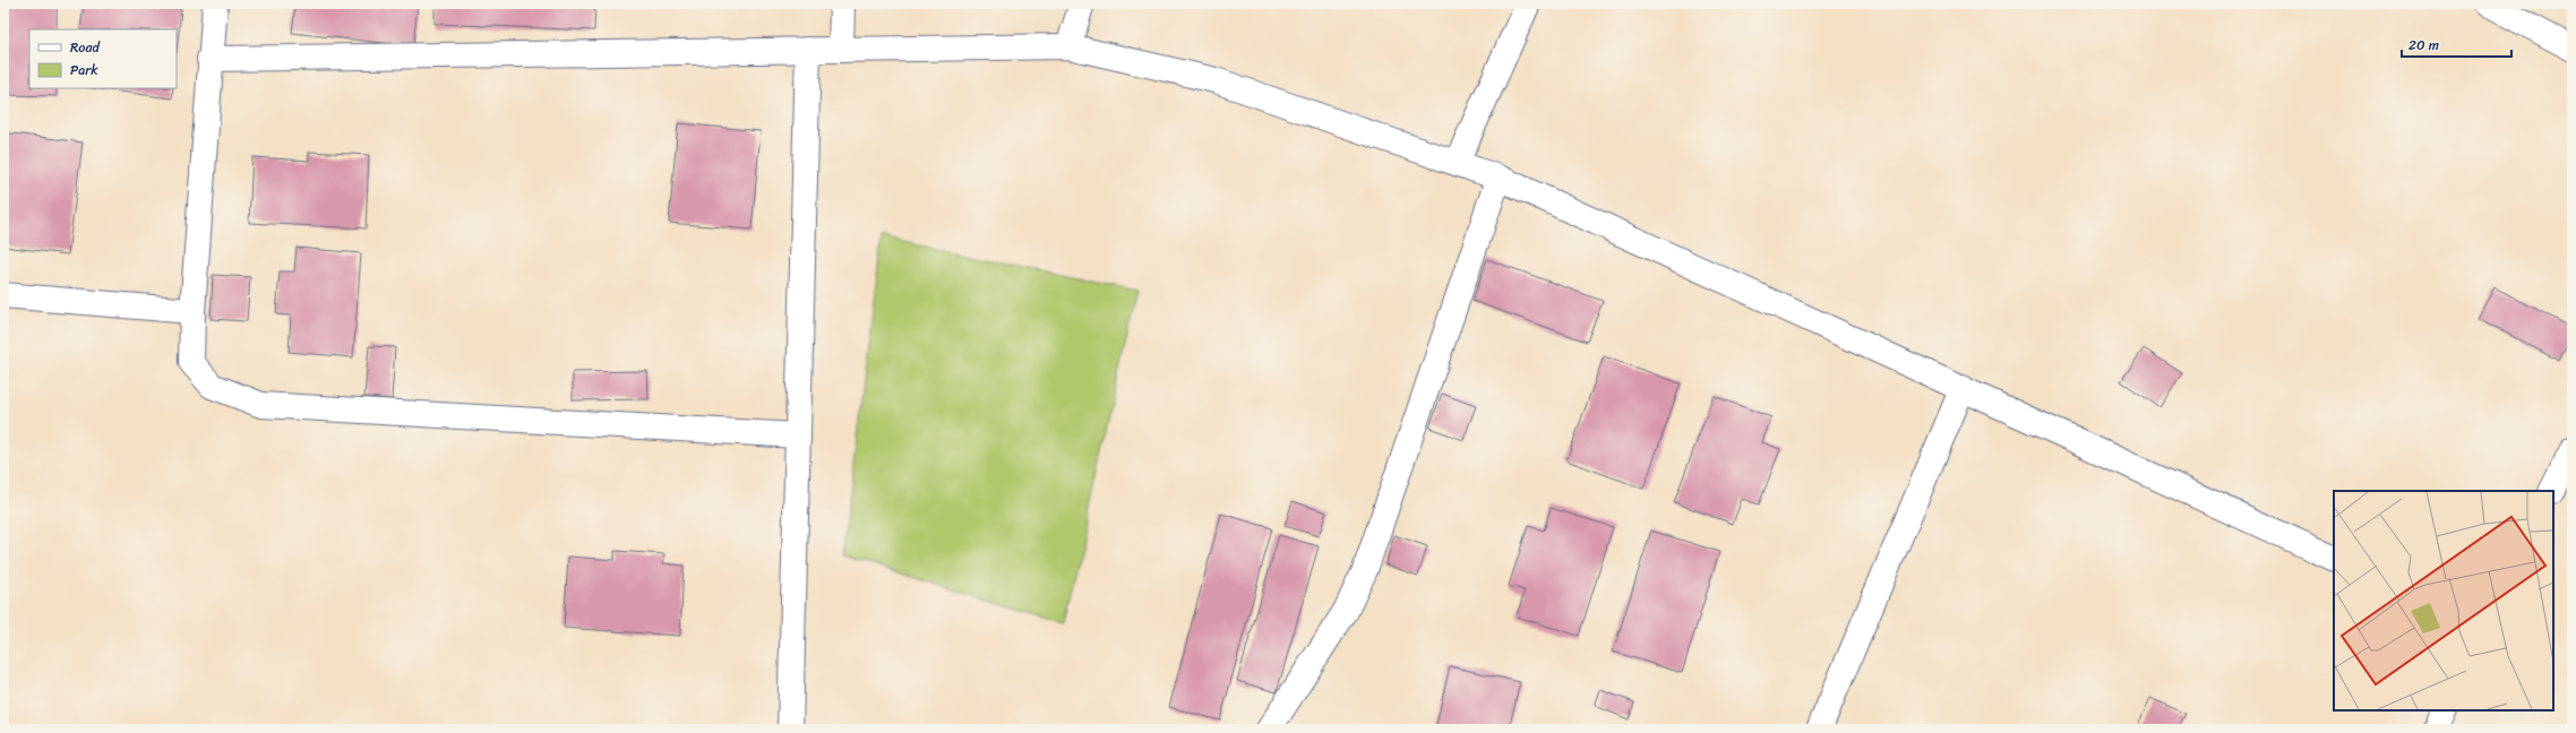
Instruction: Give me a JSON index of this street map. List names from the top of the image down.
{
  "legend": ["Road", "Park"],
  "scale_bar": "20 m"
}
